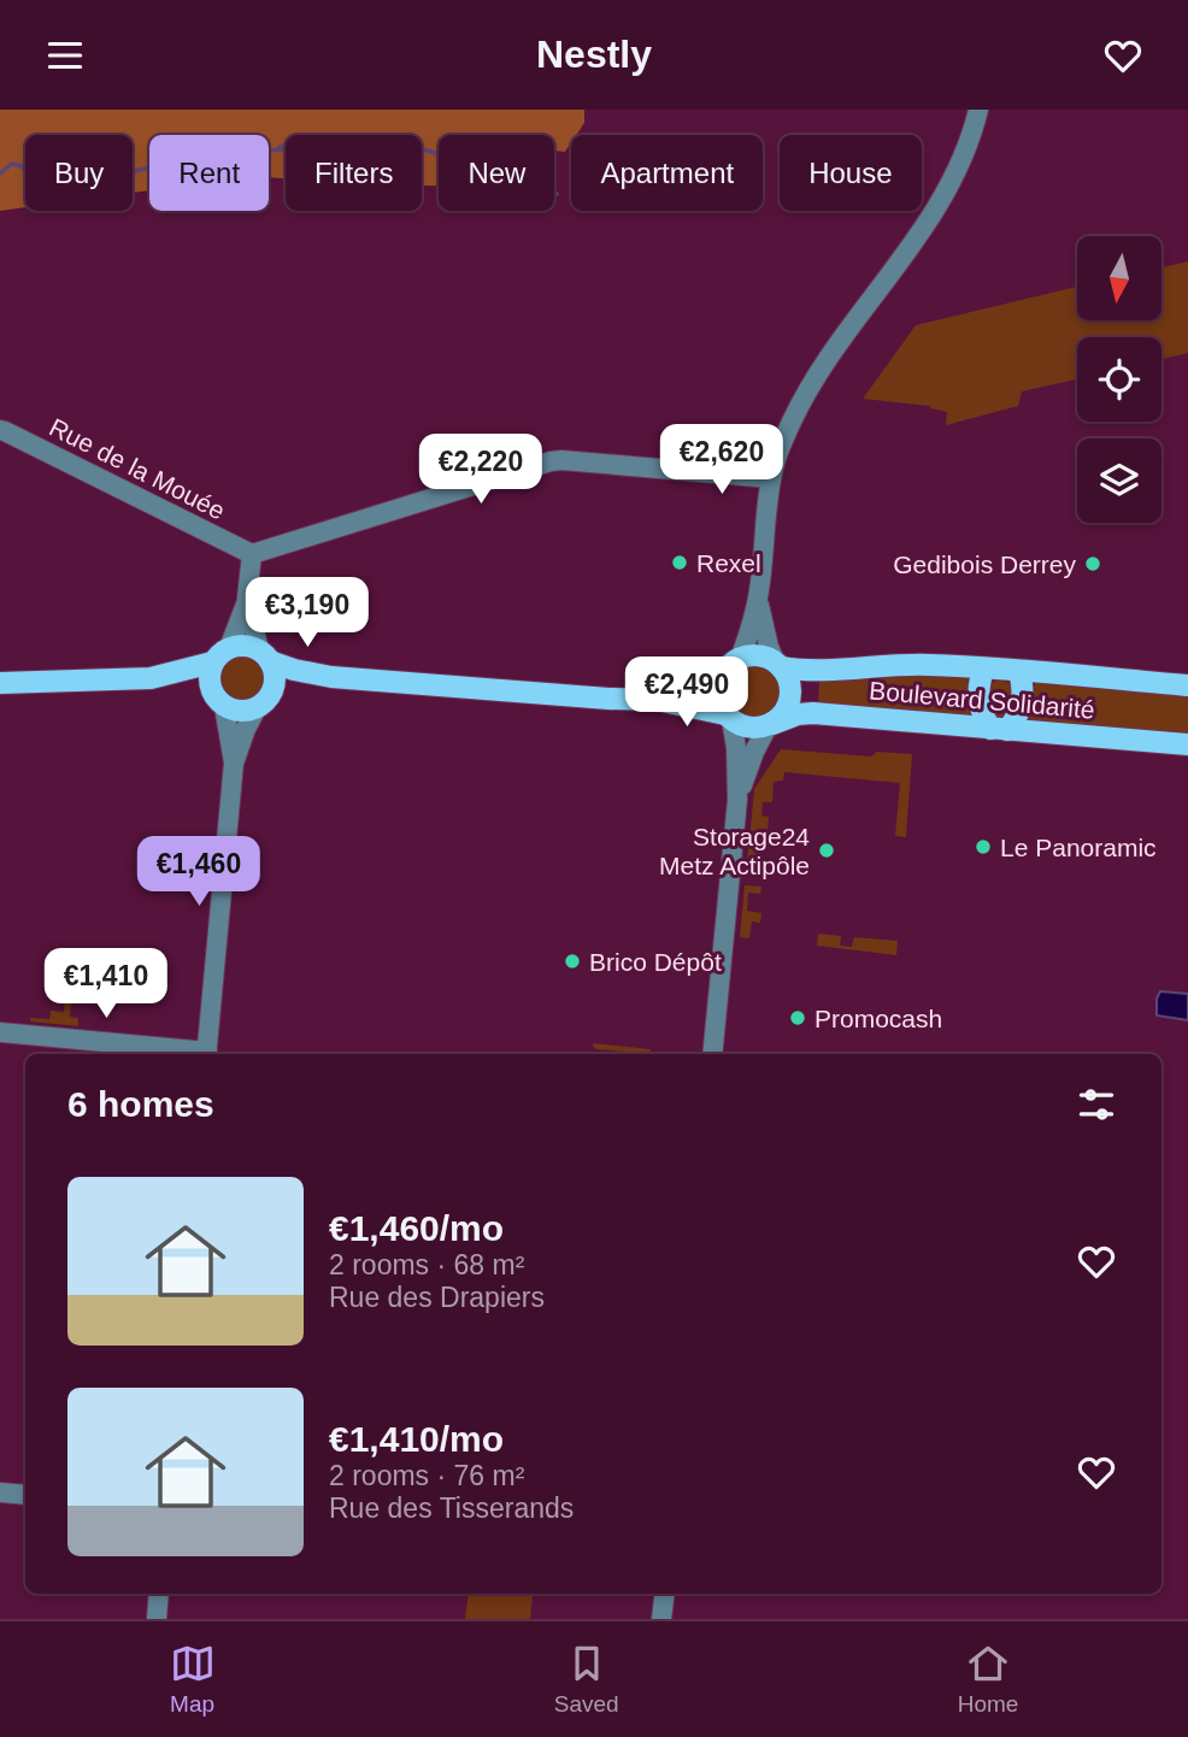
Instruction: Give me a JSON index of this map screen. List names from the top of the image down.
{
  "streets": {
    "main road": ["Boulevard Solidarité"],
    "street": ["Rue de la Mouée"]
  },
  "places": [
    "Rexel",
    "Gedibois Derrey",
    "Le Panoramic",
    "Storage24 Metz Actipôle",
    "Brico Dépôt",
    "Promocash"
  ],
  "north": "bottom",
  "page": {
    "header": "Nestly",
    "chip": [
      "Buy",
      "Rent",
      "Filters",
      "New",
      "Apartment",
      "House"
    ],
    "price": [
      "€2,620",
      "€2,220",
      "€3,190",
      "€2,490",
      "€1,460",
      "€1,410"
    ],
    "heading": "6 homes",
    "list": [
      {
        "name": "€1,460/mo",
        "note": "2 rooms · 68 m² · Rue des Drapiers"
      },
      {
        "name": "€1,410/mo",
        "note": "2 rooms · 76 m² · Rue des Tisserands"
      }
    ],
    "tabs": ["Map", "Saved", "Home"]
  }
}
